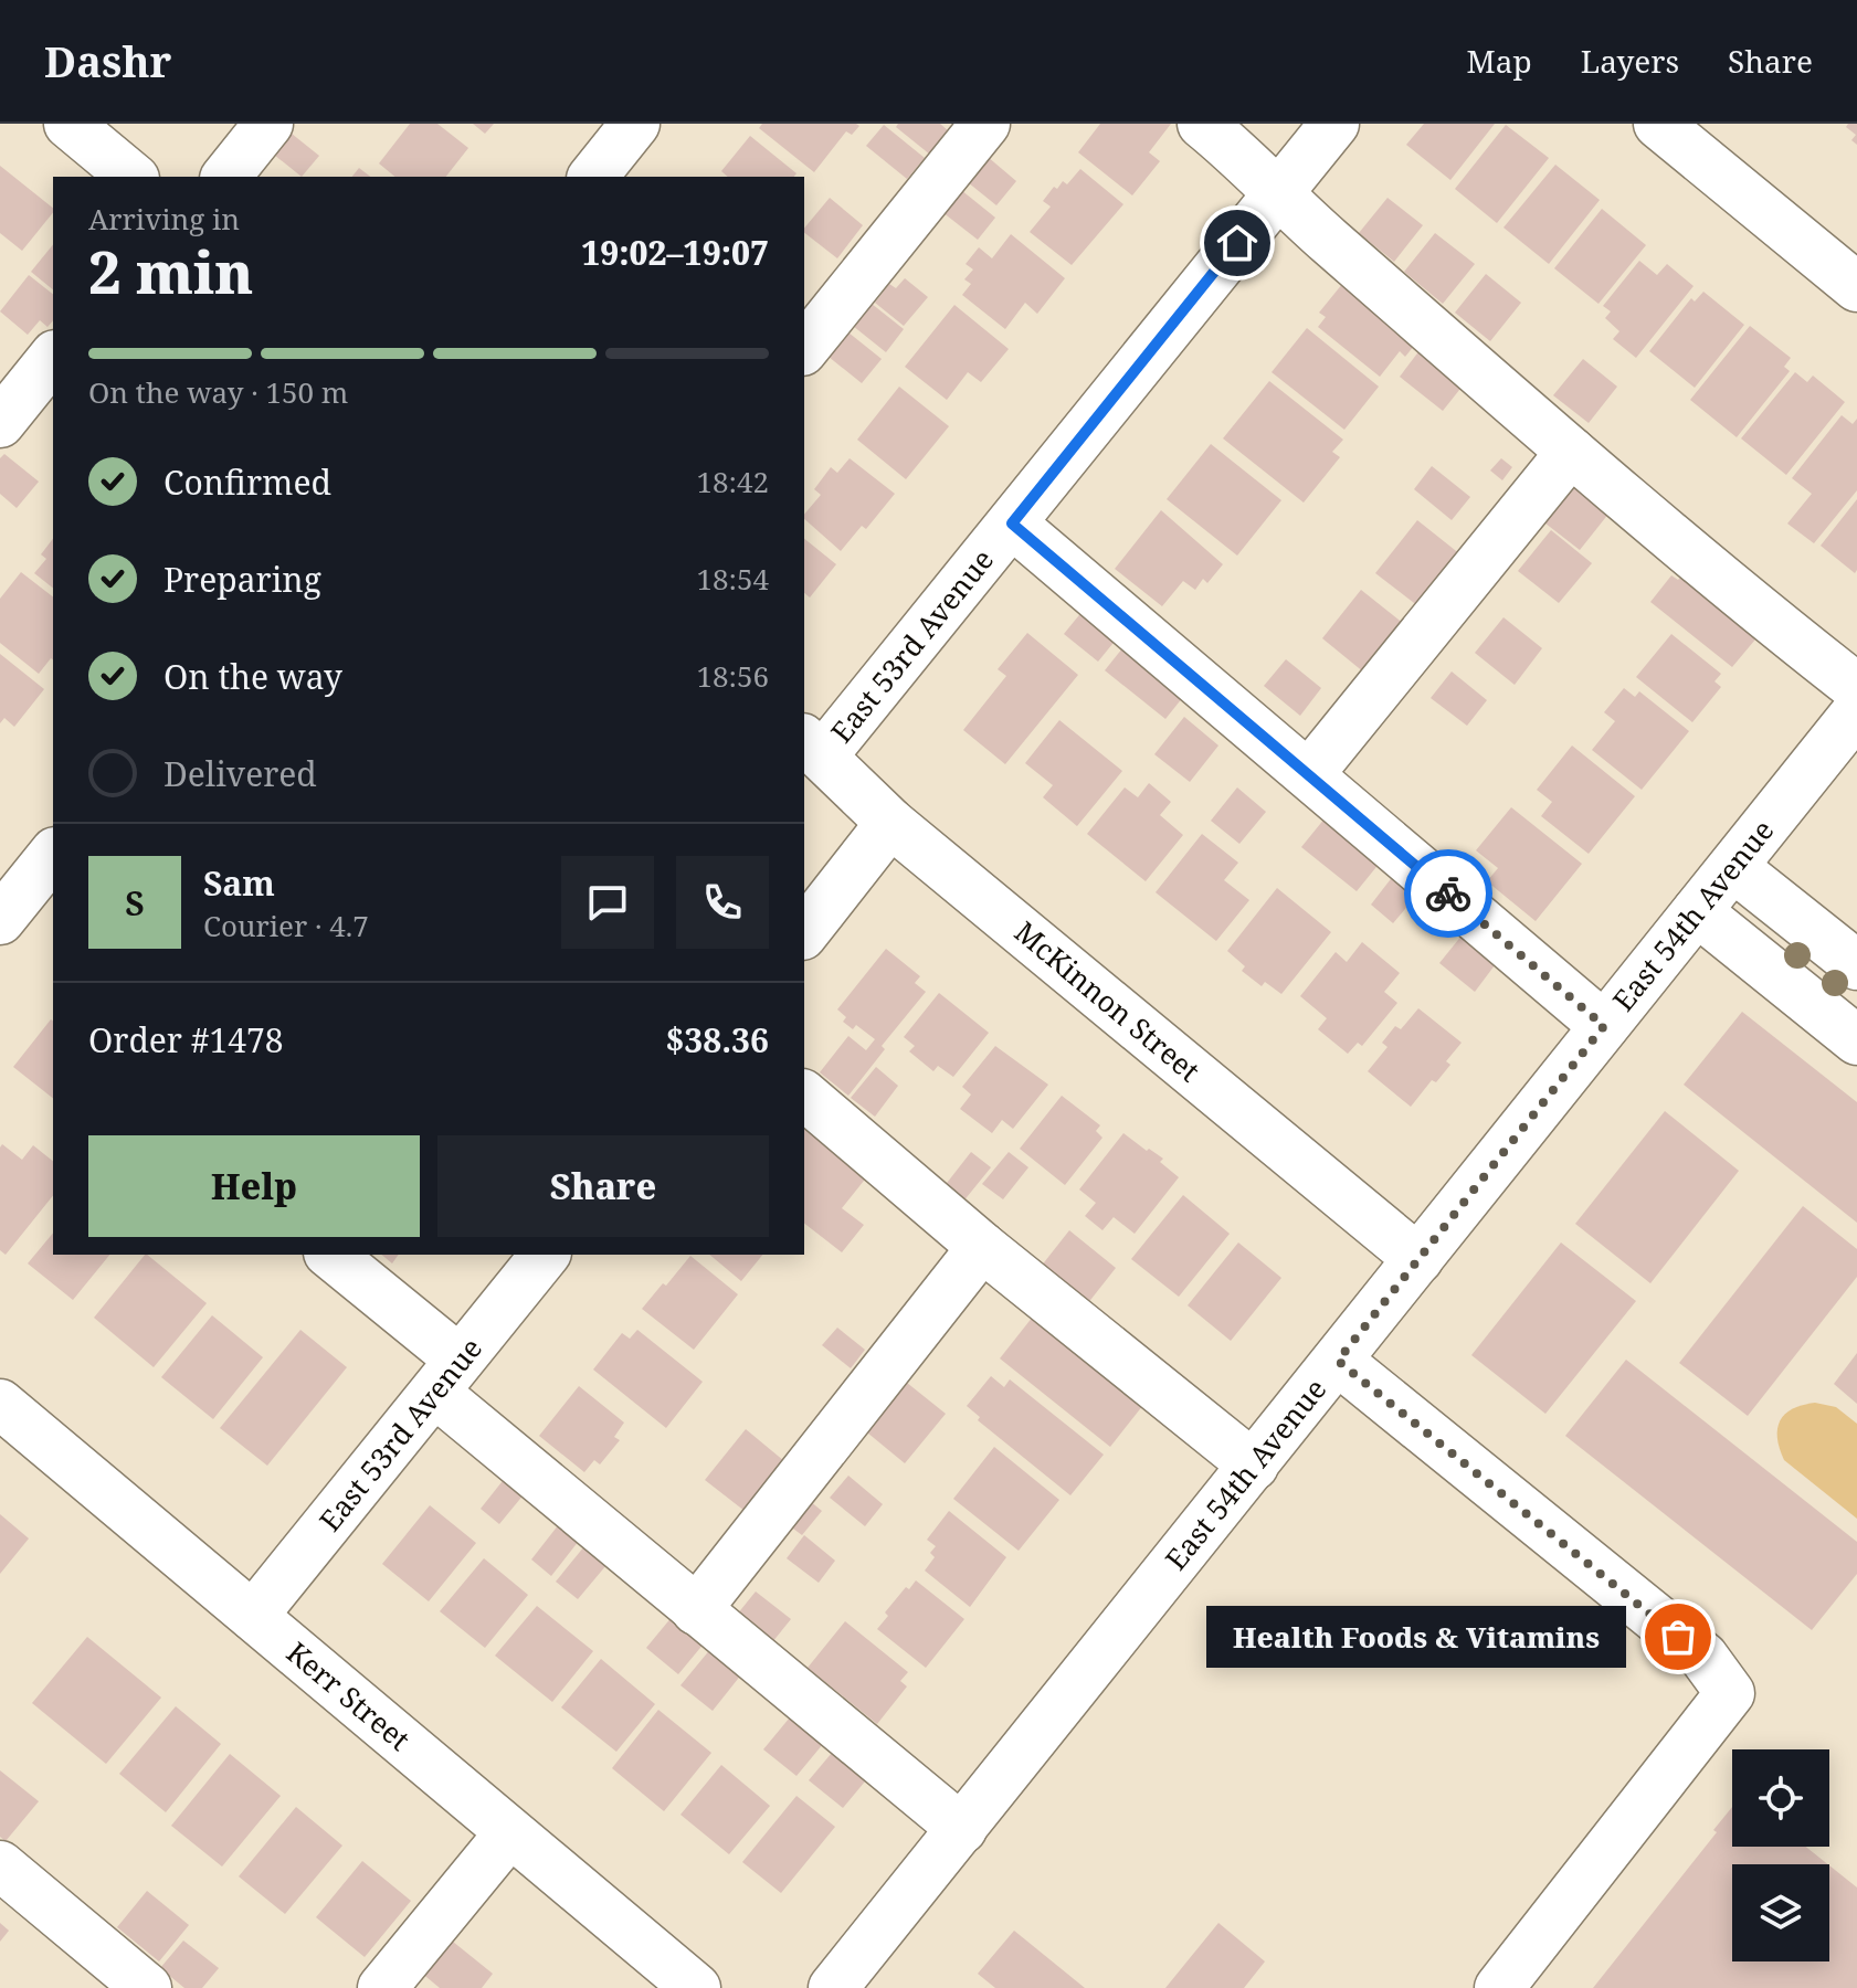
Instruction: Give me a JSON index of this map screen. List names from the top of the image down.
{
  "streets": {
    "street": [
      "East 53rd Avenue",
      "East 54th Avenue",
      "McKinnon Street",
      "Kerr Street"
    ]
  },
  "crossings": [
    ["East 53rd Avenue", "McKinnon Street"],
    ["East 53rd Avenue", "Kerr Street"],
    ["East 54th Avenue", "McKinnon Street"]
  ],
  "places": ["Health Foods & Vitamins"],
  "page": {
    "header": "Dashr",
    "nav": ["Map", "Layers", "Share"],
    "heading": ["2 min", "Arriving in", "19:02–19:07"],
    "panel": [
      "Sam",
      "Courier · 4.7",
      "Order #1478",
      "$38.36"
    ],
    "bar": "On the way · 150 m",
    "list": [
      ["Confirmed", "18:42"],
      ["Preparing", "18:54"],
      ["On the way", "18:56"],
      "Delivered"
    ],
    "round": "S",
    "buttons": ["Help", "Share"],
    "bubble": "Health Foods & Vitamins"
  }
}
